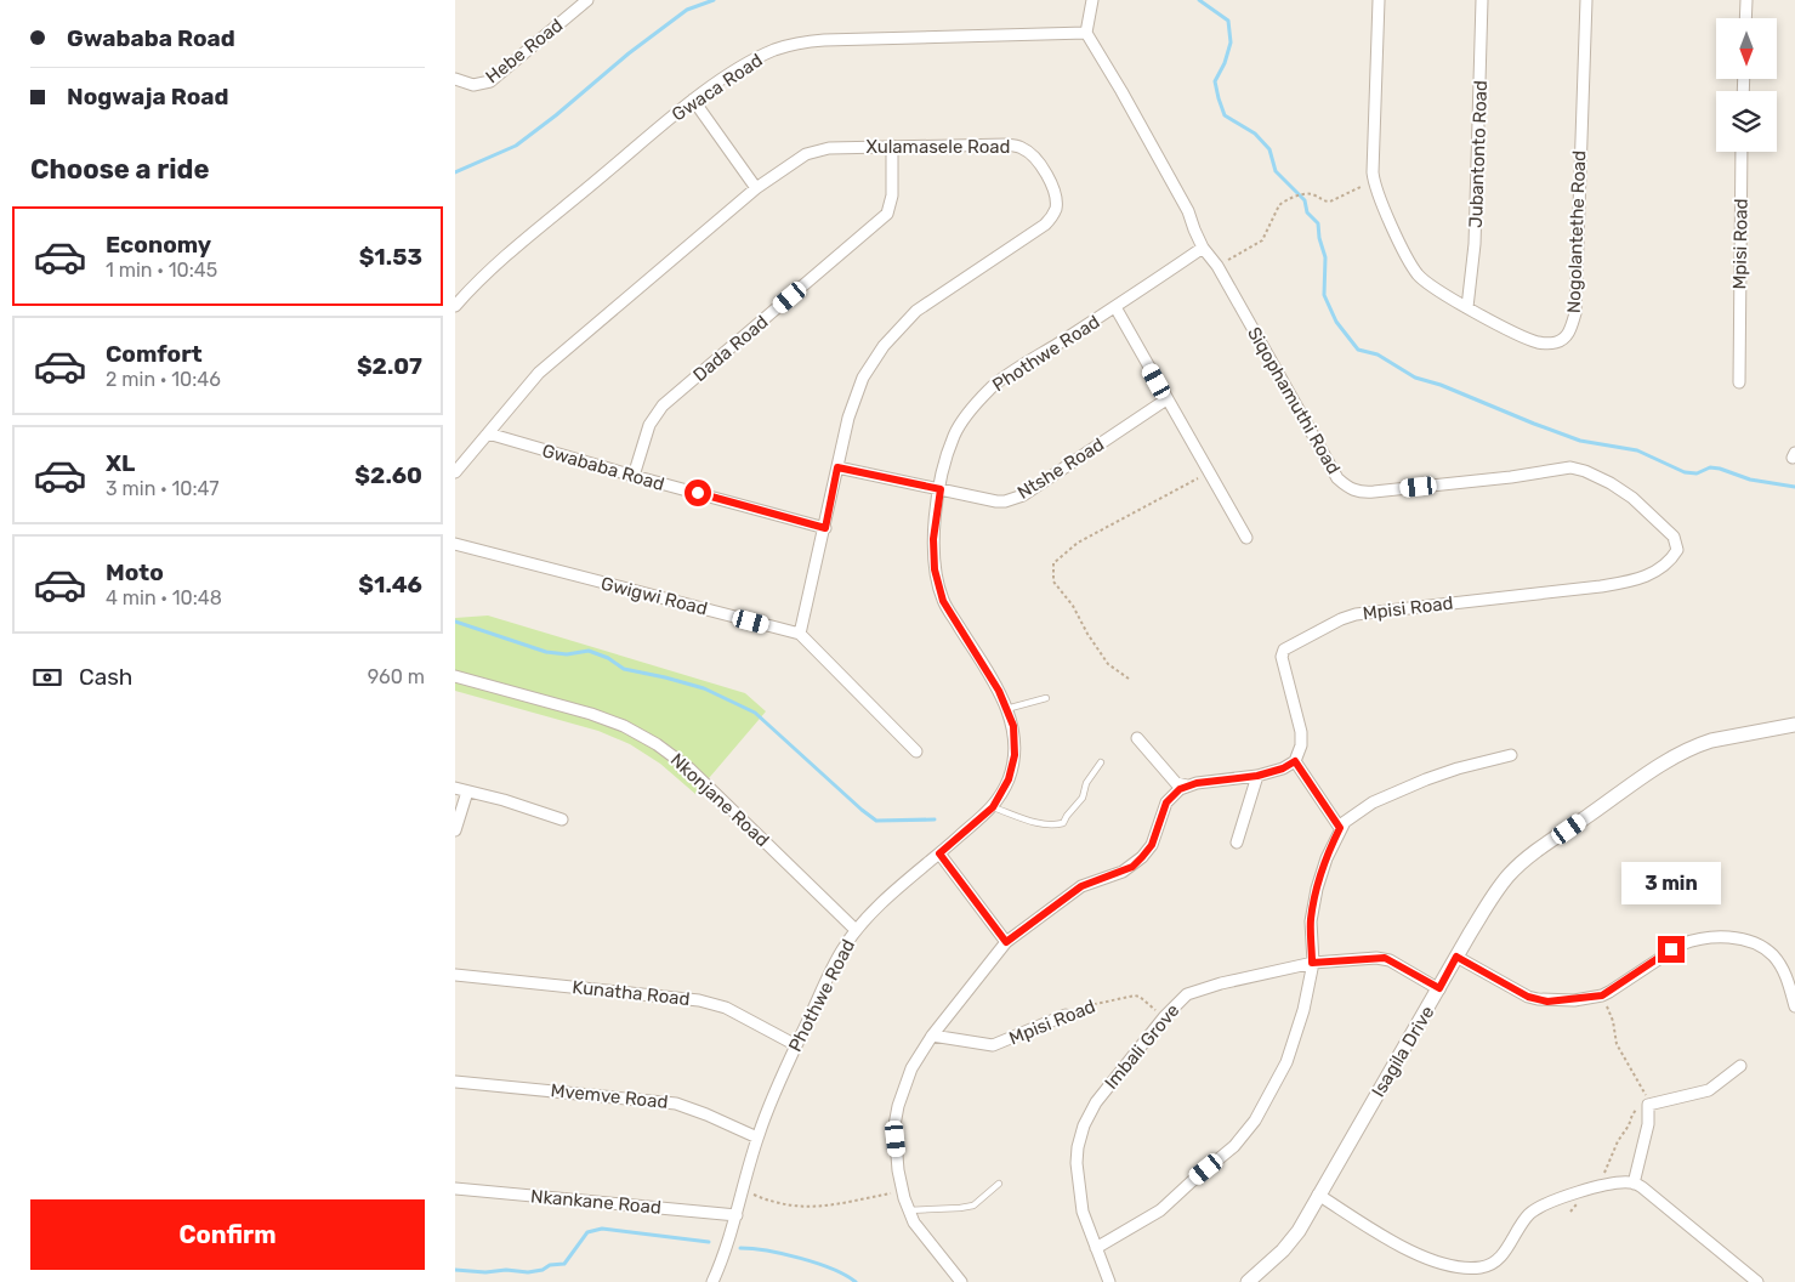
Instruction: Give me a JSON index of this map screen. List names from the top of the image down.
{
  "streets": {
    "street": [
      "Hebe Road",
      "Gwaca Road",
      "Xulamasele Road",
      "Jubantonto Road",
      "Nogolantethe Road",
      "Mpisi Road",
      "Dada Road",
      "Phothwe Road",
      "Siqophamuthi Road",
      "Gwababa Road",
      "Ntshe Road",
      "Gwigwi Road",
      "Nkonjane Road",
      "Kunatha Road",
      "Imbali Grove",
      "Isagila Drive",
      "Mvemve Road",
      "Nkankane Road"
    ]
  },
  "crossings": [
    ["Xulamasele Road", "Dada Road"],
    ["Xulamasele Road", "Gwababa Road"],
    ["Xulamasele Road", "Ntshe Road"],
    ["Xulamasele Road", "Gwigwi Road"],
    ["Jubantonto Road", "Nogolantethe Road"],
    ["Mpisi Road", "Siqophamuthi Road"],
    ["Mpisi Road", "Imbali Grove"],
    ["Dada Road", "Gwababa Road"],
    ["Phothwe Road", "Siqophamuthi Road"],
    ["Phothwe Road", "Ntshe Road"],
    ["Phothwe Road", "Nkonjane Road"],
    ["Phothwe Road", "Kunatha Road"],
    ["Phothwe Road", "Mvemve Road"],
    ["Phothwe Road", "Nkankane Road"],
    ["Imbali Grove", "Isagila Drive"]
  ],
  "north": "bottom",
  "page": {
    "banner": ["Gwababa Road", "Nogwaja Road"],
    "heading": "Choose a ride",
    "list": [
      {
        "name": "Economy",
        "note": "1 min · 10:45",
        "value": "$1.53"
      },
      {
        "name": "Comfort",
        "note": "2 min · 10:46",
        "value": "$2.07"
      },
      {
        "name": "XL",
        "note": "3 min · 10:47",
        "value": "$2.60"
      },
      {
        "name": "Moto",
        "note": "4 min · 10:48",
        "value": "$1.46"
      }
    ],
    "pay": ["Cash", "960 m"],
    "bubble": "3 min",
    "buttons": "Confirm"
  }
}
